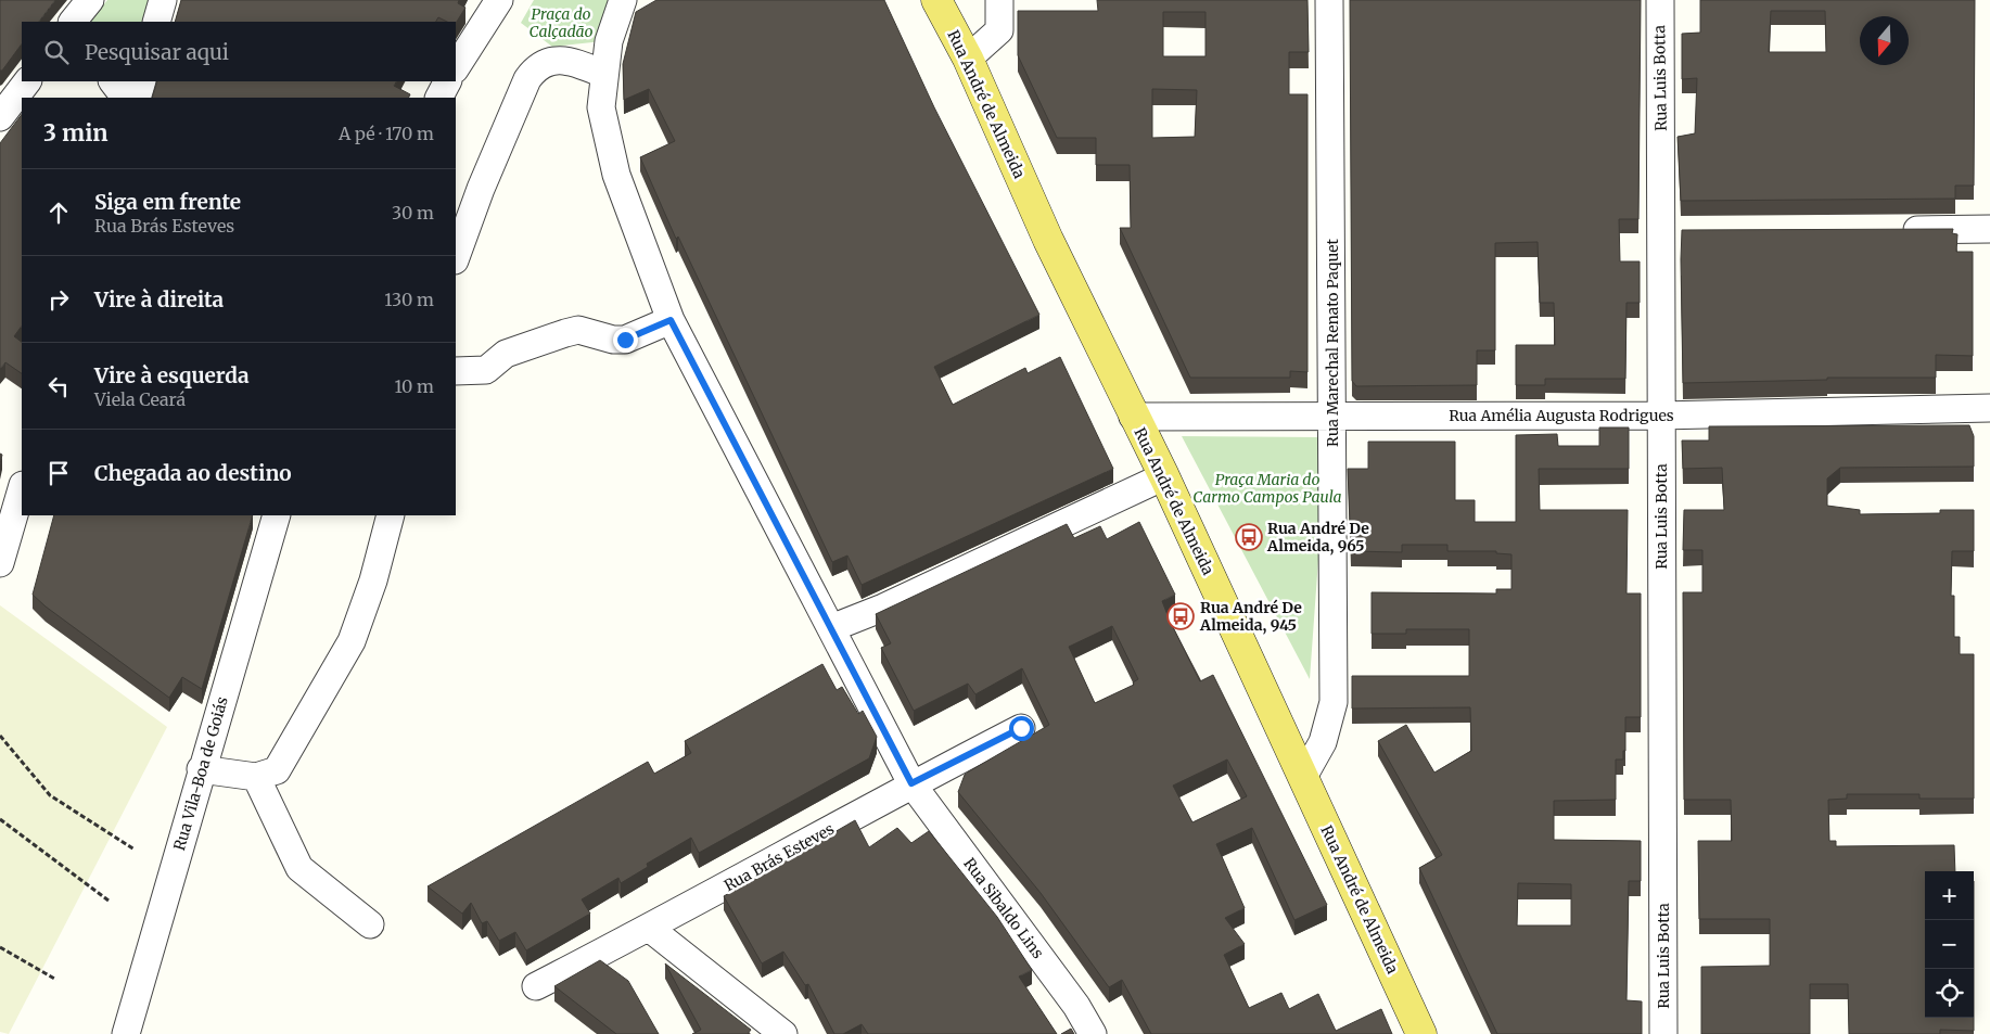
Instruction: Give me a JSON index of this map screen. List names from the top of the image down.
{
  "streets": {
    "main road": ["Rua André de Almeida"],
    "street": [
      "Rua Luis Botta",
      "Rua Marechal Renato Paquet",
      "Rua Amélia Augusta Rodrigues",
      "Rua Vila-Boa de Goiás",
      "Rua Brás Esteves",
      "Rua Sibaldo Lins"
    ]
  },
  "crossings": [
    ["Rua Luis Botta", "Rua Amélia Augusta Rodrigues"],
    ["Rua André de Almeida", "Rua Marechal Renato Paquet"],
    ["Rua André de Almeida", "Rua Amélia Augusta Rodrigues"],
    ["Rua Marechal Renato Paquet", "Rua Amélia Augusta Rodrigues"],
    ["Rua Brás Esteves", "Rua Sibaldo Lins"]
  ],
  "parks": ["Praça do Calçadão", "Praça Maria do Carmo Campos Paula"],
  "places": {
    "bus stop": ["Rua André De Almeida, 965", "Rua André De Almeida, 945"]
  },
  "north": "bottom",
  "page": {
    "search": "Pesquisar aqui",
    "heading": ["3 min", "A pé · 170 m"],
    "list": [
      ["Siga em frente", "Rua Brás Esteves", "30 m"],
      ["Vire à direita", "130 m"],
      ["Vire à esquerda", "Viela Ceará", "10 m"],
      "Chegada ao destino"
    ],
    "map_buttons": ["+", "−"]
  }
}
